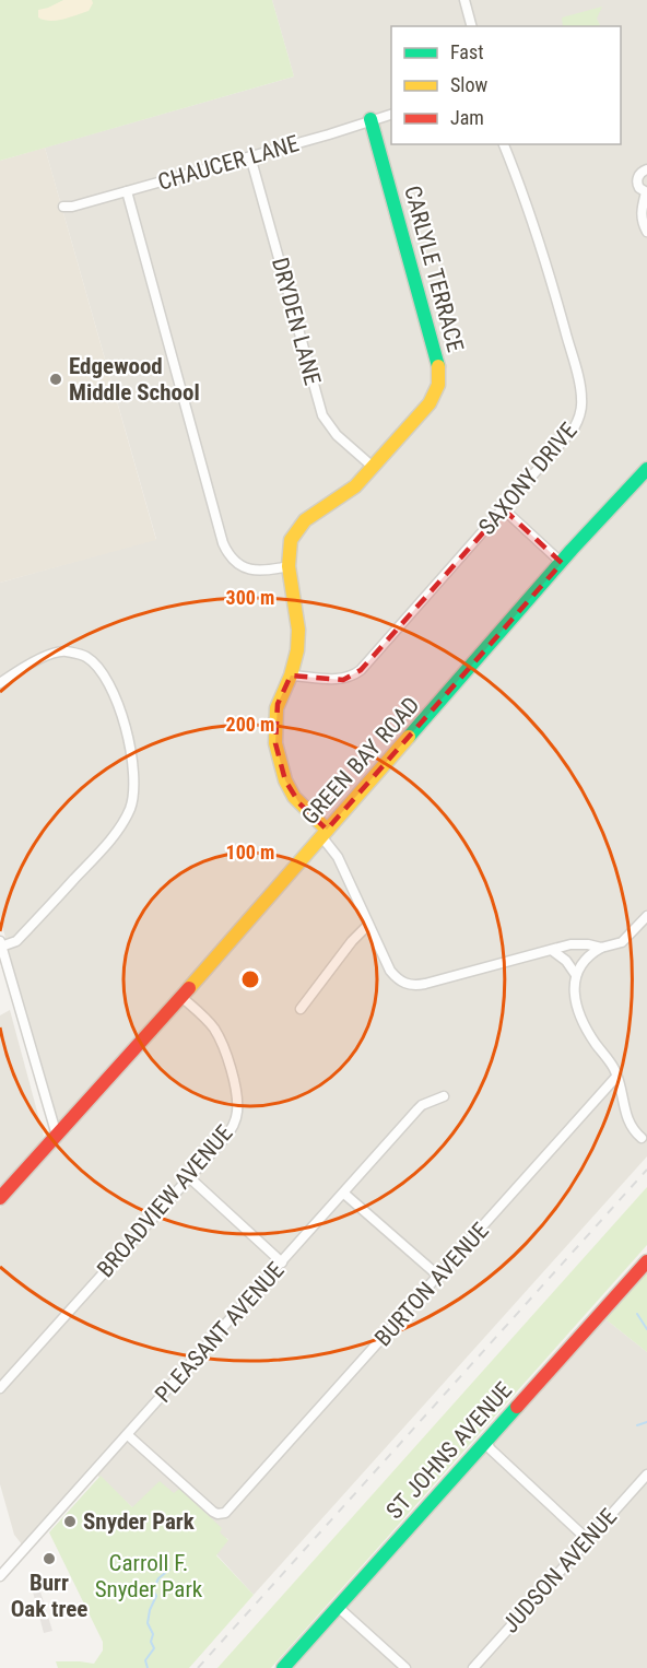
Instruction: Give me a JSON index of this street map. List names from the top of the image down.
{
  "streets": {
    "street": [
      "CHAUCER LANE",
      "CARLYLE TERRACE",
      "DRYDEN LANE",
      "SAXONY DRIVE",
      "GREEN BAY ROAD",
      "BROADVIEW AVENUE",
      "BURTON AVENUE",
      "PLEASANT AVENUE",
      "ST JOHNS AVENUE",
      "JUDSON AVENUE"
    ]
  },
  "crossings": [
    ["CHAUCER LANE", "CARLYLE TERRACE"],
    ["CHAUCER LANE", "DRYDEN LANE"],
    ["CARLYLE TERRACE", "DRYDEN LANE"],
    ["CARLYLE TERRACE", "SAXONY DRIVE"],
    ["CARLYLE TERRACE", "GREEN BAY ROAD"],
    ["GREEN BAY ROAD", "BROADVIEW AVENUE"],
    ["BURTON AVENUE", "PLEASANT AVENUE"]
  ],
  "parks": ["Carroll F. Snyder Park"],
  "places": ["Edgewood Middle School", "Snyder Park", "Burr Oak tree"],
  "legend": ["Fast", "Slow", "Jam"],
  "rings": ["300 m", "200 m", "100 m"]
}
